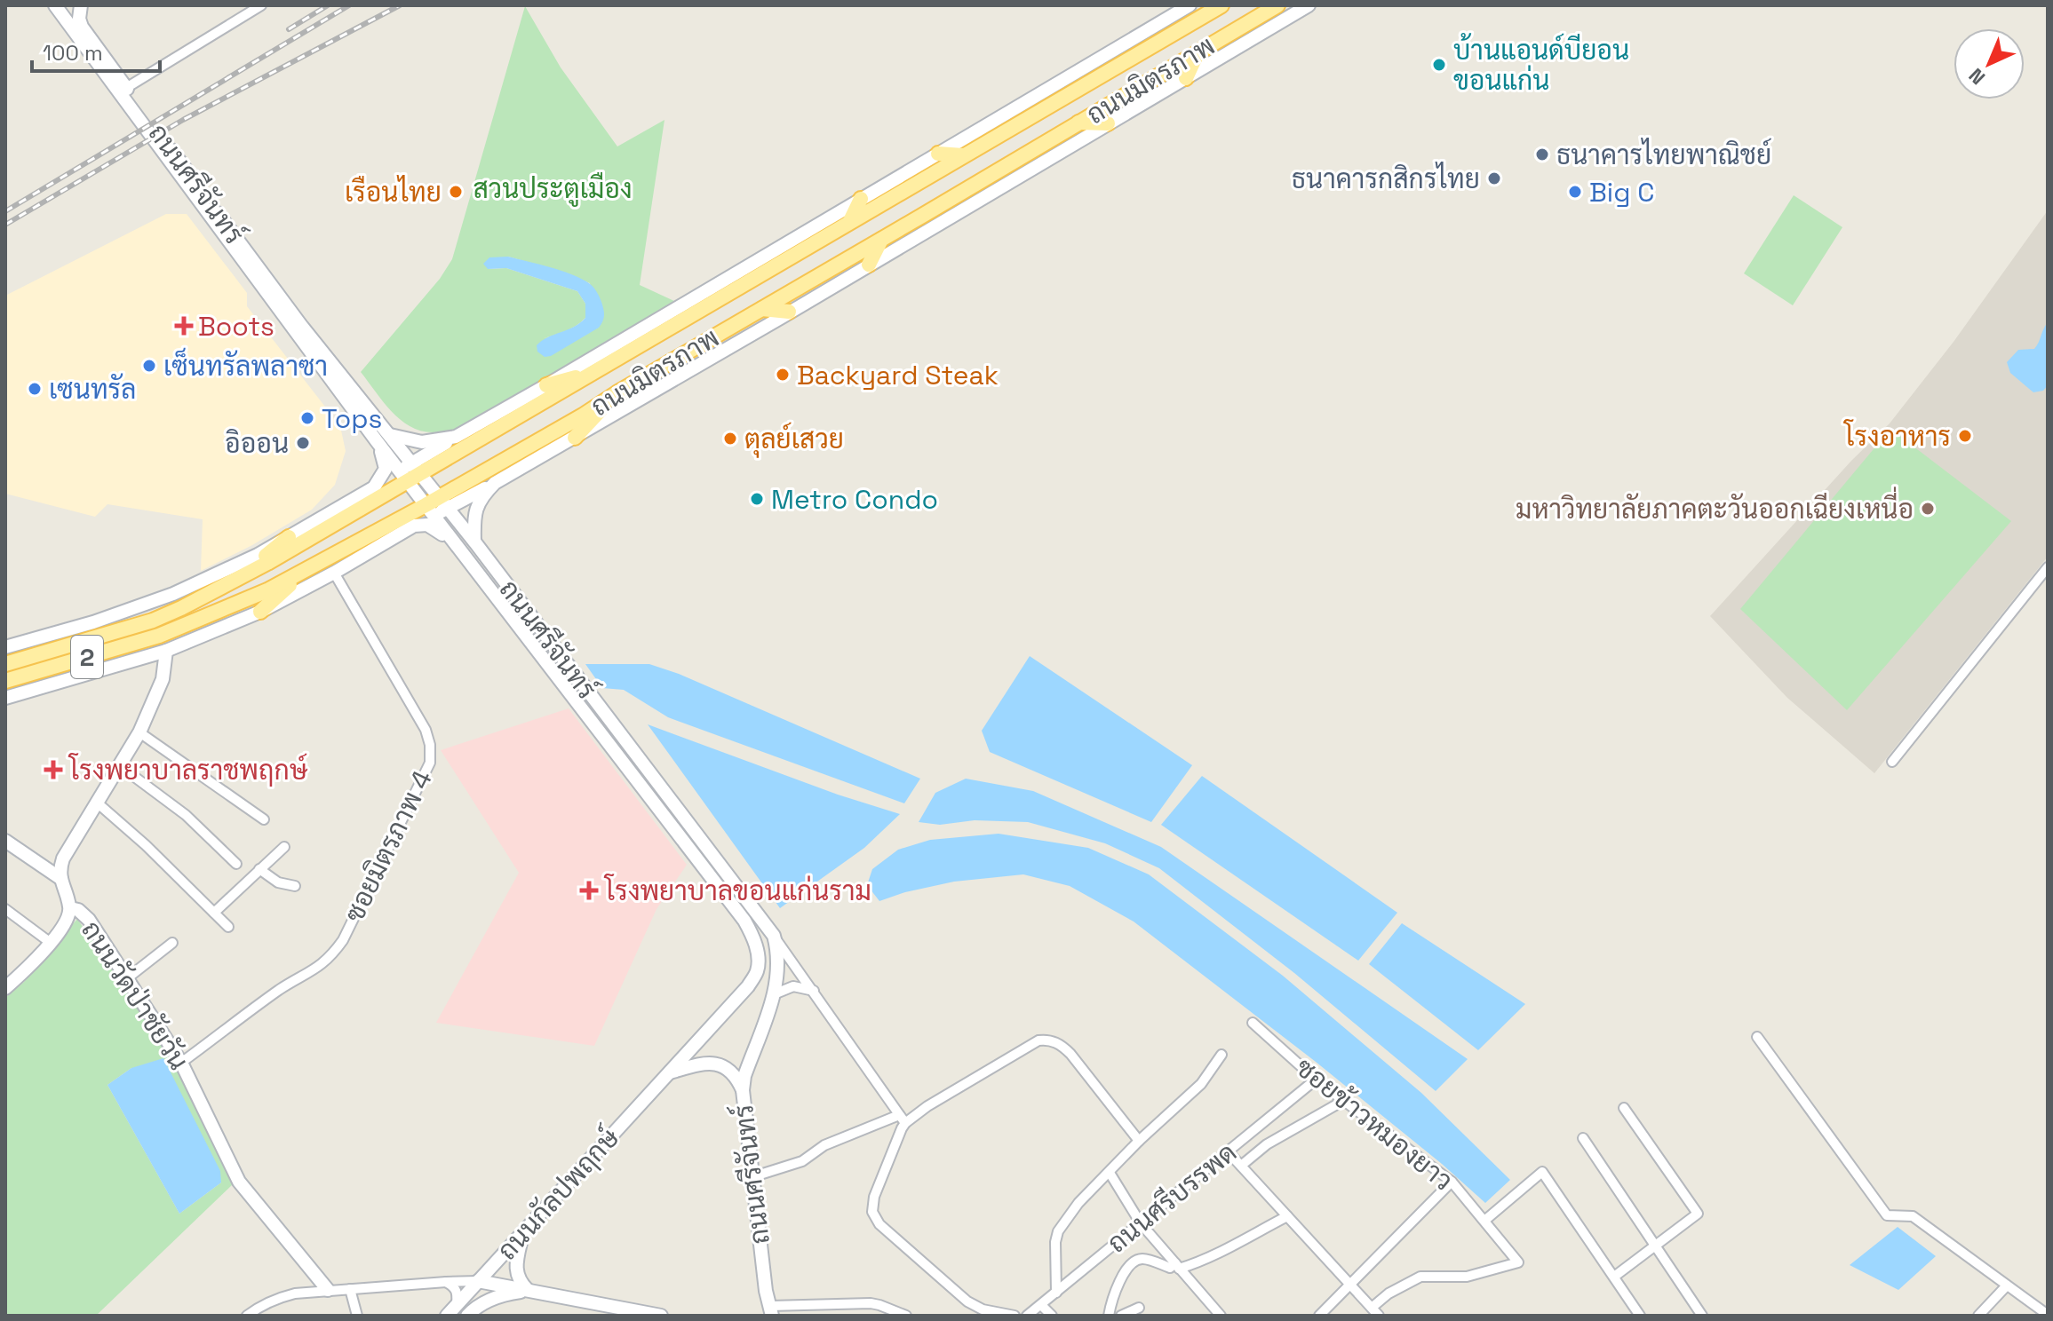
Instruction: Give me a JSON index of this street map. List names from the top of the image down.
{
  "streets": {
    "main road": [
      "ถนนมิตรภาพ",
      "ถนนศรีจันทร์",
      "2",
      "ถนนวัดป่าชัยวัน",
      "ถนนกัลปพฤกษ์"
    ],
    "street": ["ซอยมิตรภาพ 4", "ซอยข้าวหมองยาว", "ถนนศรีบรรพด"]
  },
  "crossings": [
    ["ถนนมิตรภาพ", "ถนนศรีจันทร์"],
    ["ถนนมิตรภาพ", "ซอยมิตรภาพ 4"],
    ["ถนนศรีจันทร์", "ถนนกัลปพฤกษ์"],
    ["ซอยมิตรภาพ 4", "ถนนวัดป่าชัยวัน"],
    ["ซอยข้าวหมองยาว", "ถนนศรีบรรพด"]
  ],
  "parks": ["สวนประตูเมือง"],
  "places": {
    "other": [
      "บ้านแอนด์บียอน ขอนแก่น",
      "ธนาคารไทยพาณิชย์",
      "ธนาคารกสิกรไทย",
      "เรือนไทย",
      "Big C",
      "เซ็นทรัลพลาซา",
      "Backyard Steak",
      "เซนทรัล",
      "Tops",
      "โรงอาหาร",
      "ตุลย์เสวย",
      "อิออน",
      "Metro Condo",
      "มหาวิทยาลัยภาคตะวันออกเฉียงเหนี่อ"
    ],
    "health": ["Boots", "โรงพยาบาลราชพฤกษ์", "โรงพยาบาลขอนแก่นราม"]
  },
  "scale_bar": "100 m",
  "north": "bottom left"
}
